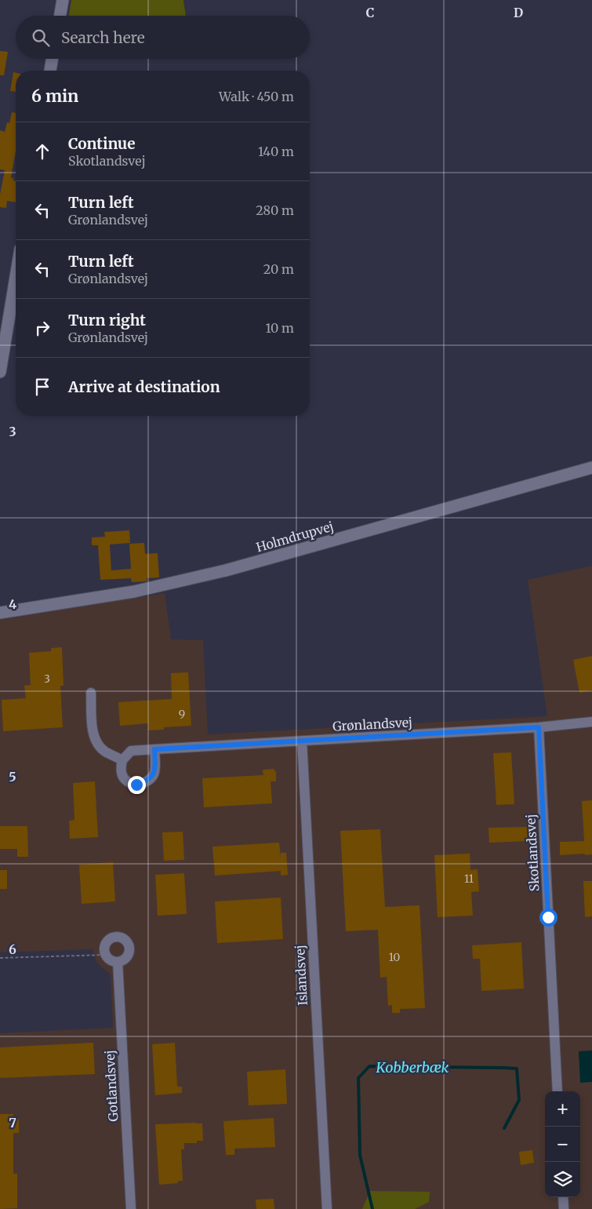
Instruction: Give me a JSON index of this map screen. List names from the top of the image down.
{
  "streets": {
    "street": [
      "Holmdrupvej",
      "Grønlandsvej",
      "Skotlandsvej",
      "Islandsvej",
      "Gotlandsvej"
    ]
  },
  "crossings": [
    ["Grønlandsvej", "Skotlandsvej"],
    ["Grønlandsvej", "Islandsvej"]
  ],
  "water": ["Kobberbæk"],
  "house_numbers": [
    "3",
    "9",
    "11",
    "10"
  ],
  "page": {
    "search": "Search here",
    "heading": ["6 min", "Walk · 450 m"],
    "list": [
      ["Continue", "Skotlandsvej", "140 m"],
      ["Turn left", "Grønlandsvej", "280 m"],
      ["Turn left", "Grønlandsvej", "20 m"],
      ["Turn right", "Grønlandsvej", "10 m"],
      "Arrive at destination"
    ],
    "map_buttons": ["+", "−"]
  },
  "grid": {
    "columns": ["C", "D"],
    "rows": [
      "3",
      "4",
      "5",
      "6",
      "7"
    ]
  }
}
